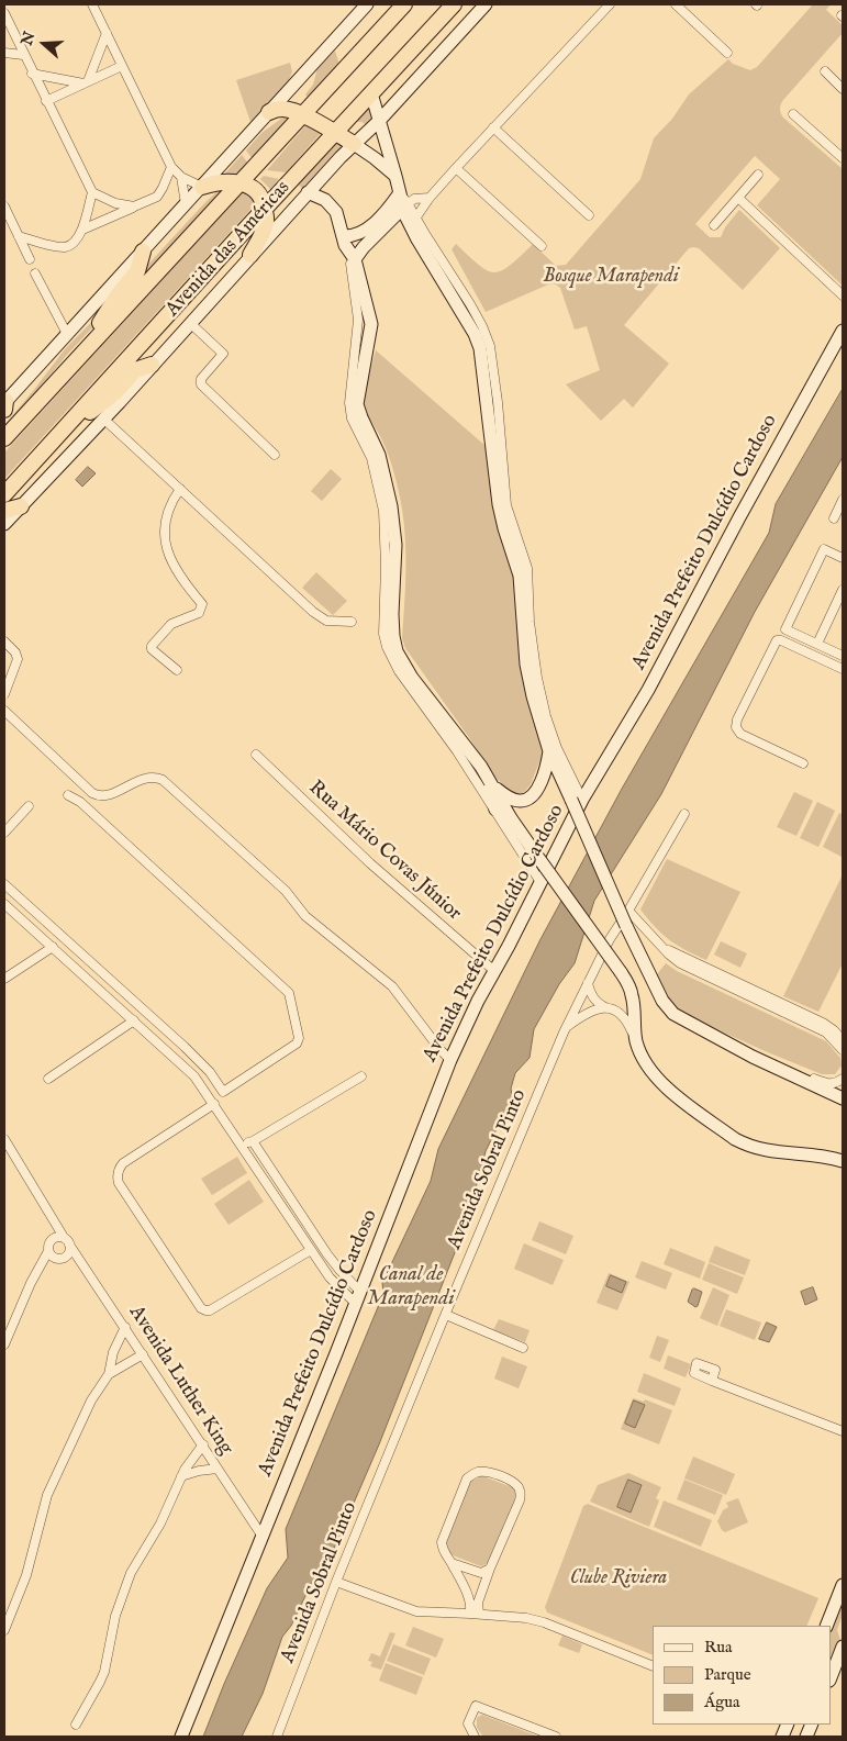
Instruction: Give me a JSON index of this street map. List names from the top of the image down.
{
  "streets": {
    "highway": ["Avenida das Américas"],
    "street": [
      "Avenida Prefeito Dulcídio Cardoso",
      "Rua Mário Covas Júnior",
      "Avenida Sobral Pinto",
      "Avenida Luther King"
    ]
  },
  "crossings": [
    ["Avenida Prefeito Dulcídio Cardoso", "Rua Mário Covas Júnior"],
    ["Avenida Prefeito Dulcídio Cardoso", "Avenida Luther King"]
  ],
  "water": ["Canal de Marapendi"],
  "parks": ["Bosque Marapendi", "Clube Riviera"],
  "legend": ["Rua", "Parque", "Água"],
  "north": "left"
}
